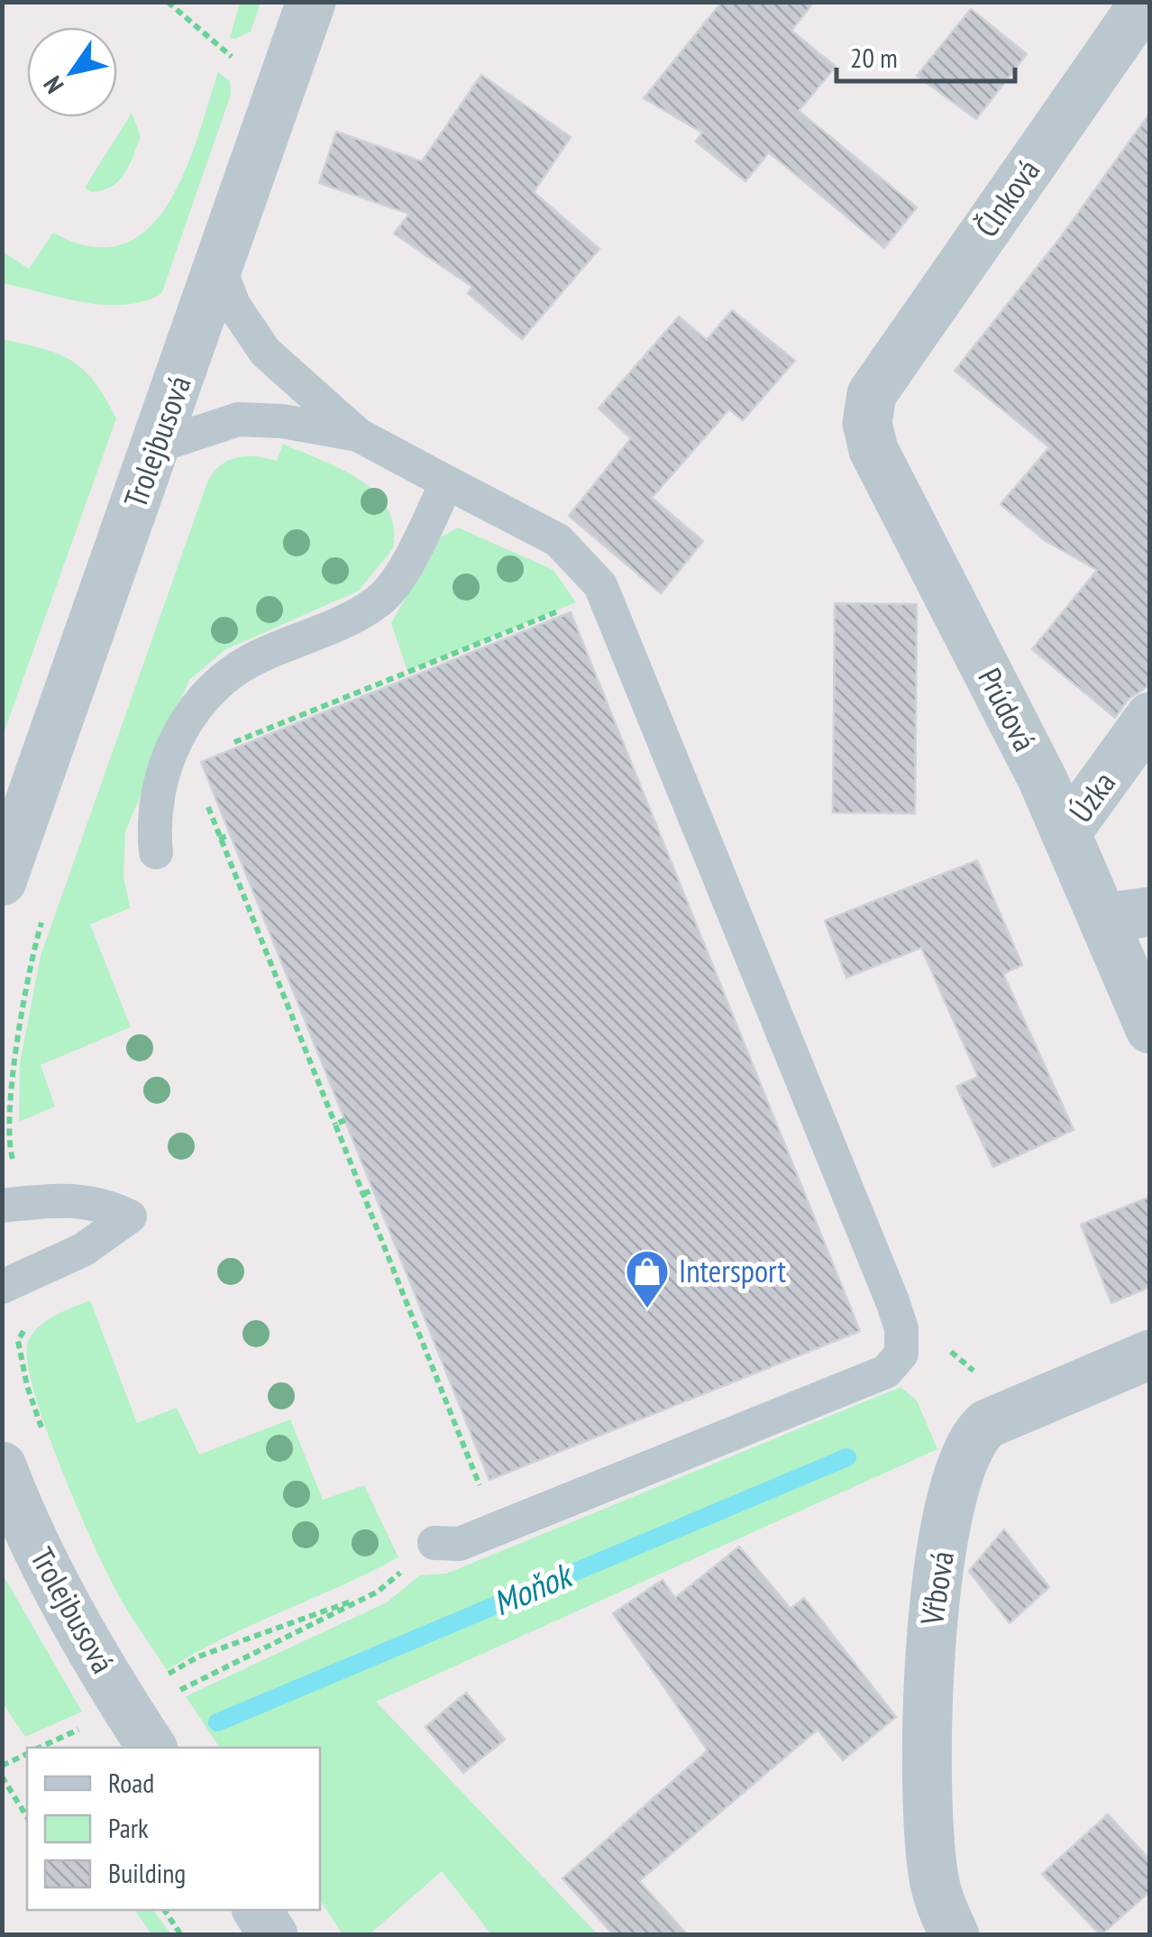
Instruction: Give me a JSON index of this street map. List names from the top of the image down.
{
  "streets": {
    "street": [
      "Člnková",
      "Trolejbusová",
      "Prúdová",
      "Úzka",
      "Vŕbová"
    ]
  },
  "crossings": [
    ["Člnková", "Prúdová"],
    ["Prúdová", "Úzka"]
  ],
  "water": ["Moňok"],
  "places": {
    "shop": ["Intersport"]
  },
  "legend": ["Road", "Park", "Building"],
  "scale_bar": "20 m",
  "north": "bottom left"
}
